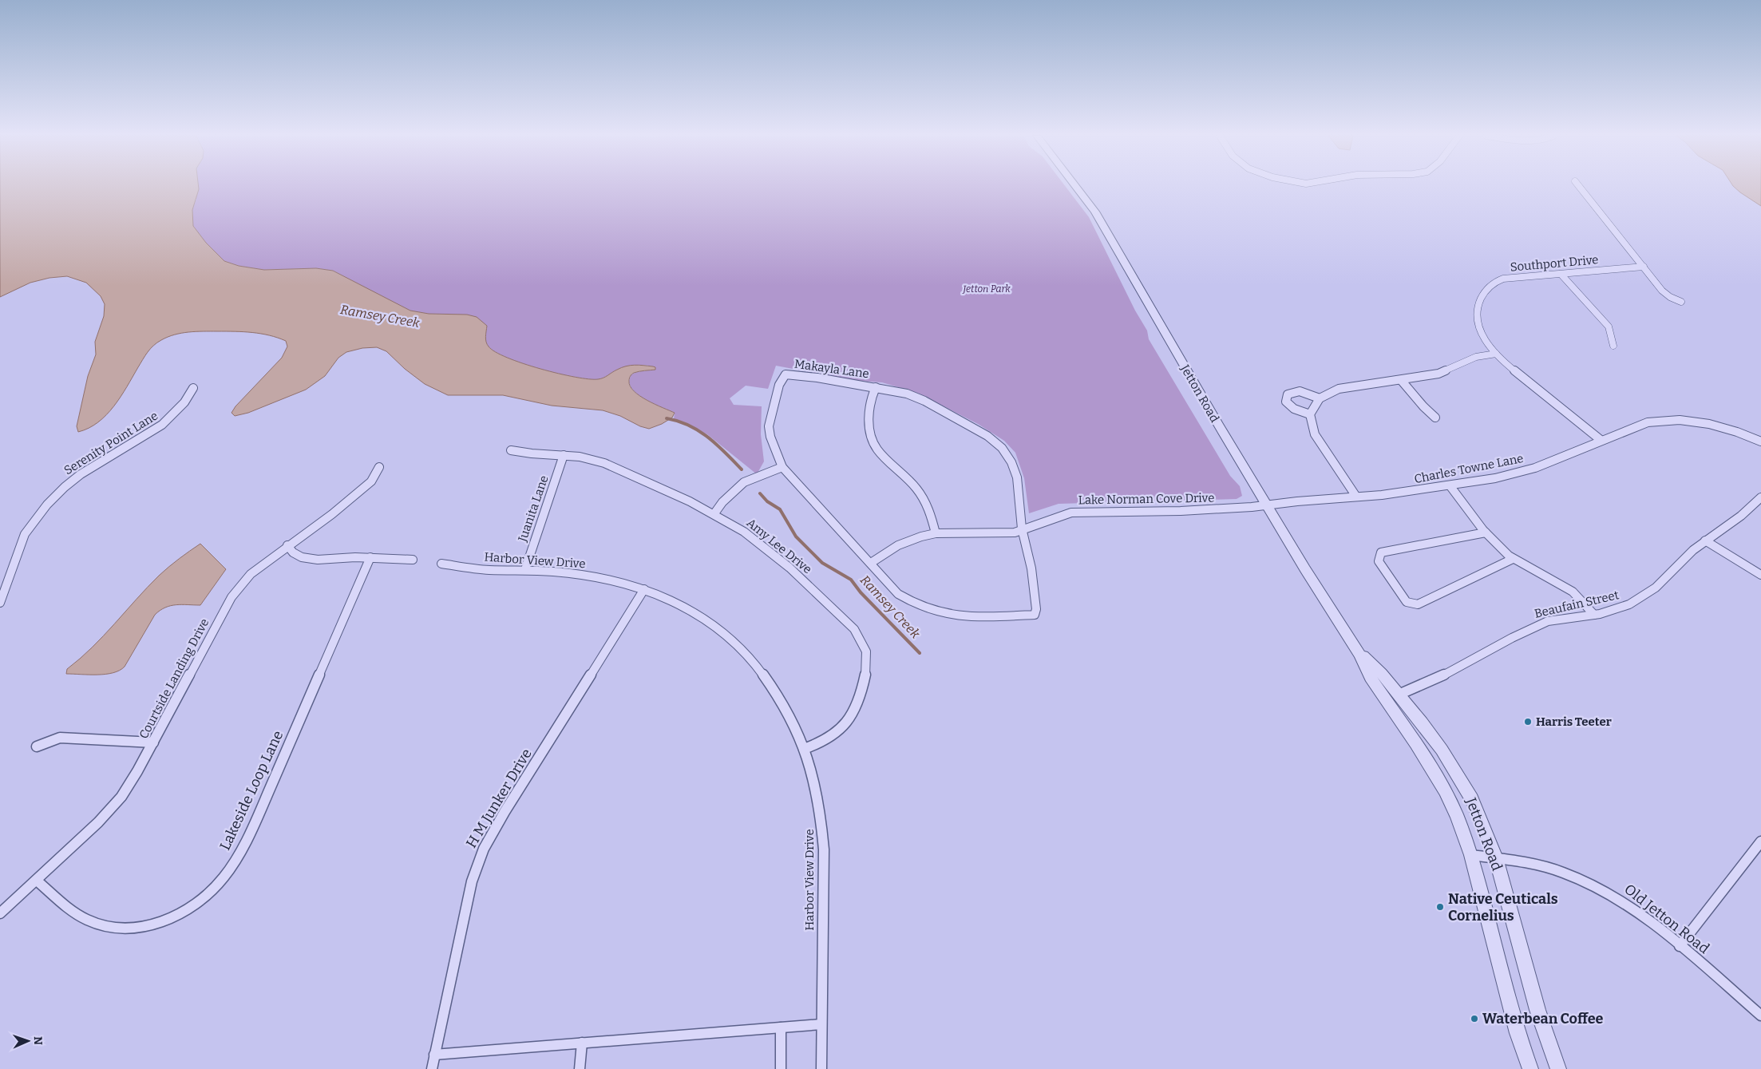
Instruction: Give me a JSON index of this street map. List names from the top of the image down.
{
  "streets": {
    "street": [
      "Southport Drive",
      "Makayla Lane",
      "Jetton Road",
      "Serenity Point Lane",
      "Charles Towne Lane",
      "Lake Norman Cove Drive",
      "Juanita Lane",
      "Amy Lee Drive",
      "Harbor View Drive",
      "Beaufain Street",
      "Courtside Landing Drive",
      "Lakeside Loop Lane",
      "H M Junker Drive",
      "Old Jetton Road"
    ]
  },
  "crossings": [
    ["Southport Drive", "Charles Towne Lane"],
    ["Makayla Lane", "Lake Norman Cove Drive"],
    ["Jetton Road", "Charles Towne Lane"],
    ["Jetton Road", "Lake Norman Cove Drive"],
    ["Jetton Road", "Beaufain Street"],
    ["Jetton Road", "Old Jetton Road"],
    ["Charles Towne Lane", "Lake Norman Cove Drive"],
    ["Juanita Lane", "Amy Lee Drive"],
    ["Juanita Lane", "Harbor View Drive"],
    ["Amy Lee Drive", "Harbor View Drive"],
    ["Harbor View Drive", "H M Junker Drive"],
    ["Courtside Landing Drive", "Lakeside Loop Lane"]
  ],
  "water": ["Ramsey Creek"],
  "parks": ["Jetton Park"],
  "places": ["Harris Teeter", "Native Ceuticals Cornelius", "Waterbean Coffee"],
  "north": "right"
}
